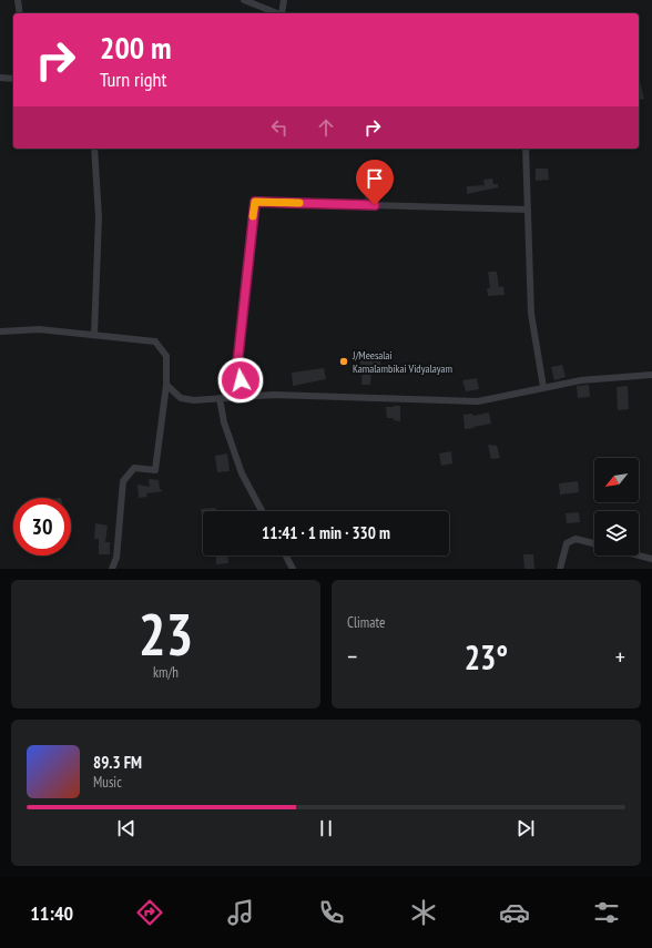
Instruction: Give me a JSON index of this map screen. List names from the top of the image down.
{
  "places": ["J/Meesalai Kamalambikai Vidyalayam"],
  "north": "bottom left",
  "page": {
    "turn": ["200 m", "Turn right"],
    "limit": "30",
    "trip": "11:41 · 1 min · 330 m",
    "tile": [
      ["23", "km/h"],
      "Climate"
    ],
    "heat": ["−", "23°", "+"],
    "song": ["89.3 FM", "Music"],
    "tabs": "11:40"
  }
}
